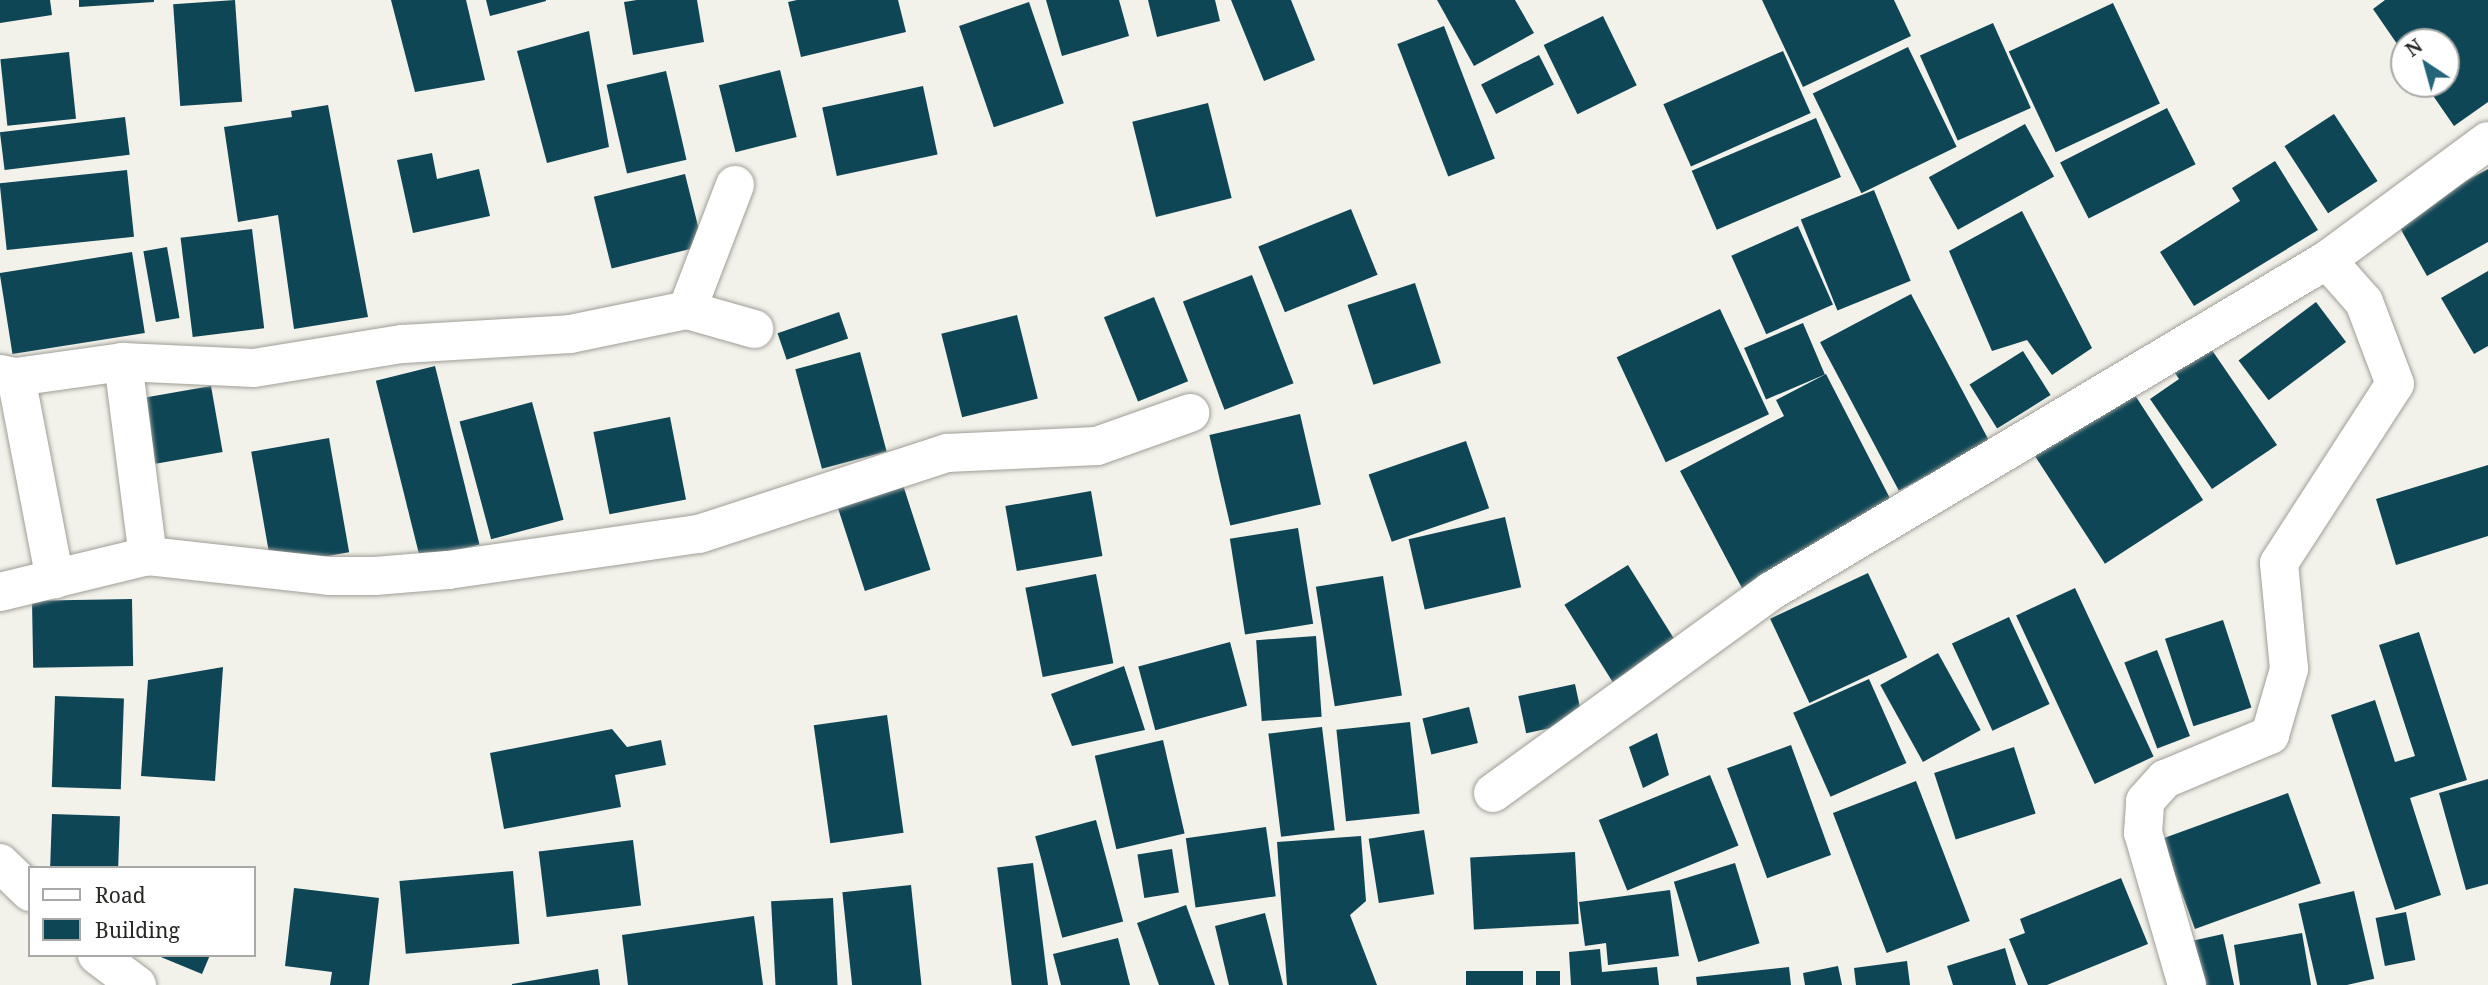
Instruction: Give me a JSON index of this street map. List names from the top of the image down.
{
  "legend": ["Road", "Building"],
  "north": "top left"
}
